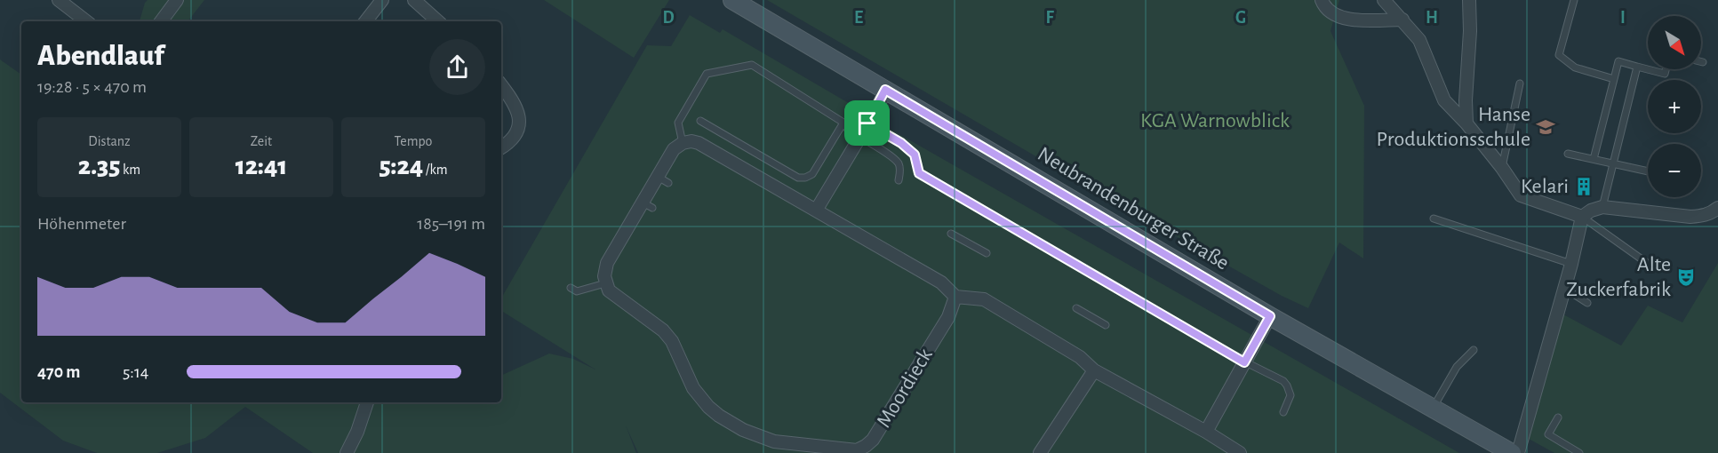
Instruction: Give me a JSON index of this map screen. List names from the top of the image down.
{
  "streets": {
    "main road": ["Neubrandenburger Straße"],
    "street": ["Moordieck"]
  },
  "parks": ["KGA Warnowblick"],
  "places": {
    "school or university": ["Hanse Produktionsschule"],
    "building": ["Kelari"],
    "theatre": ["Alte Zuckerfabrik"]
  },
  "north": "bottom right",
  "page": {
    "map_buttons": ["+", "−"],
    "heading": ["Abendlauf", "19:28 · 5 × 470 m"],
    "stats": [
      ["Distanz", "2.35 km"],
      ["Zeit", "12:41"],
      ["Tempo", "5:24 /km"]
    ],
    "chart": ["Höhenmeter", "185–191 m"],
    "list": [
      {
        "name": "470 m",
        "note": "5:14"
      }
    ]
  },
  "grid": {
    "columns": [
      "D",
      "E",
      "F",
      "G",
      "H",
      "I"
    ]
  }
}
